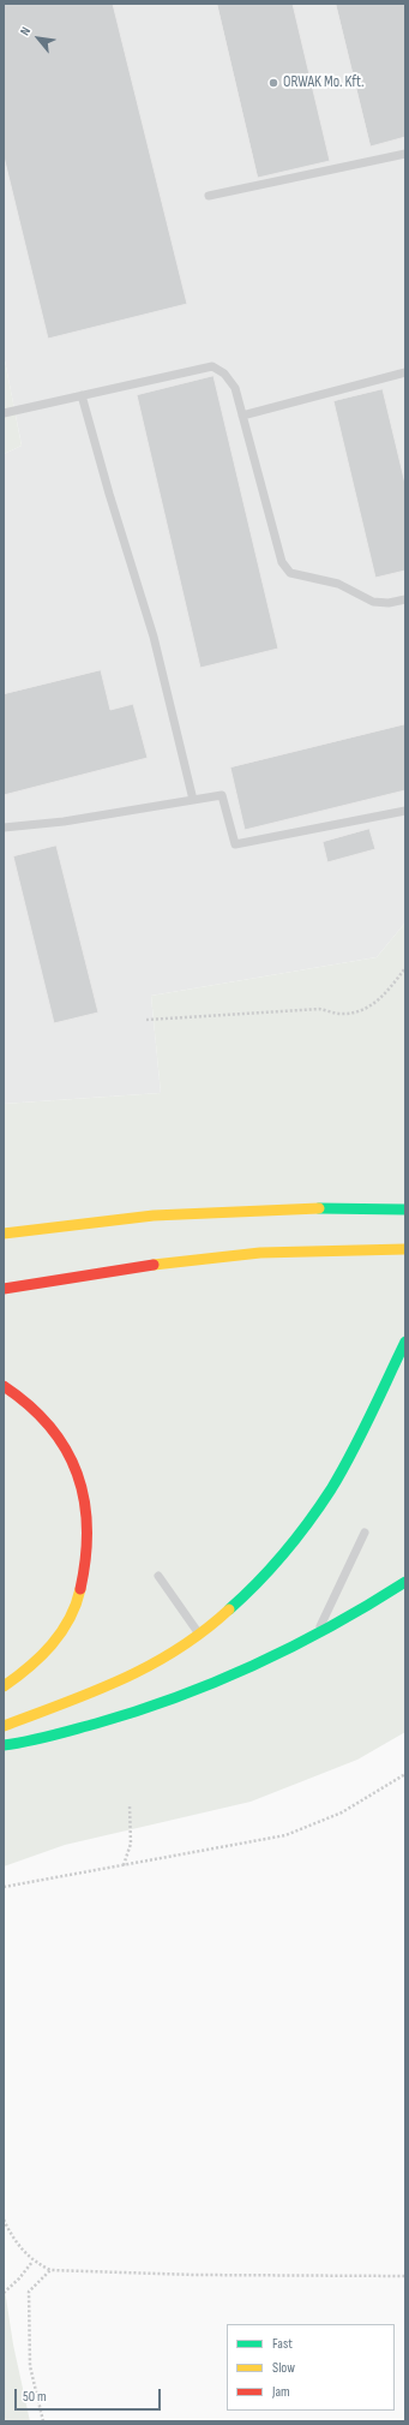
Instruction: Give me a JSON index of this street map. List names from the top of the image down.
{
  "places": ["ORWAK Mo. Kft."],
  "legend": ["Fast", "Slow", "Jam"],
  "scale_bar": "50 m",
  "north": "top left"
}
